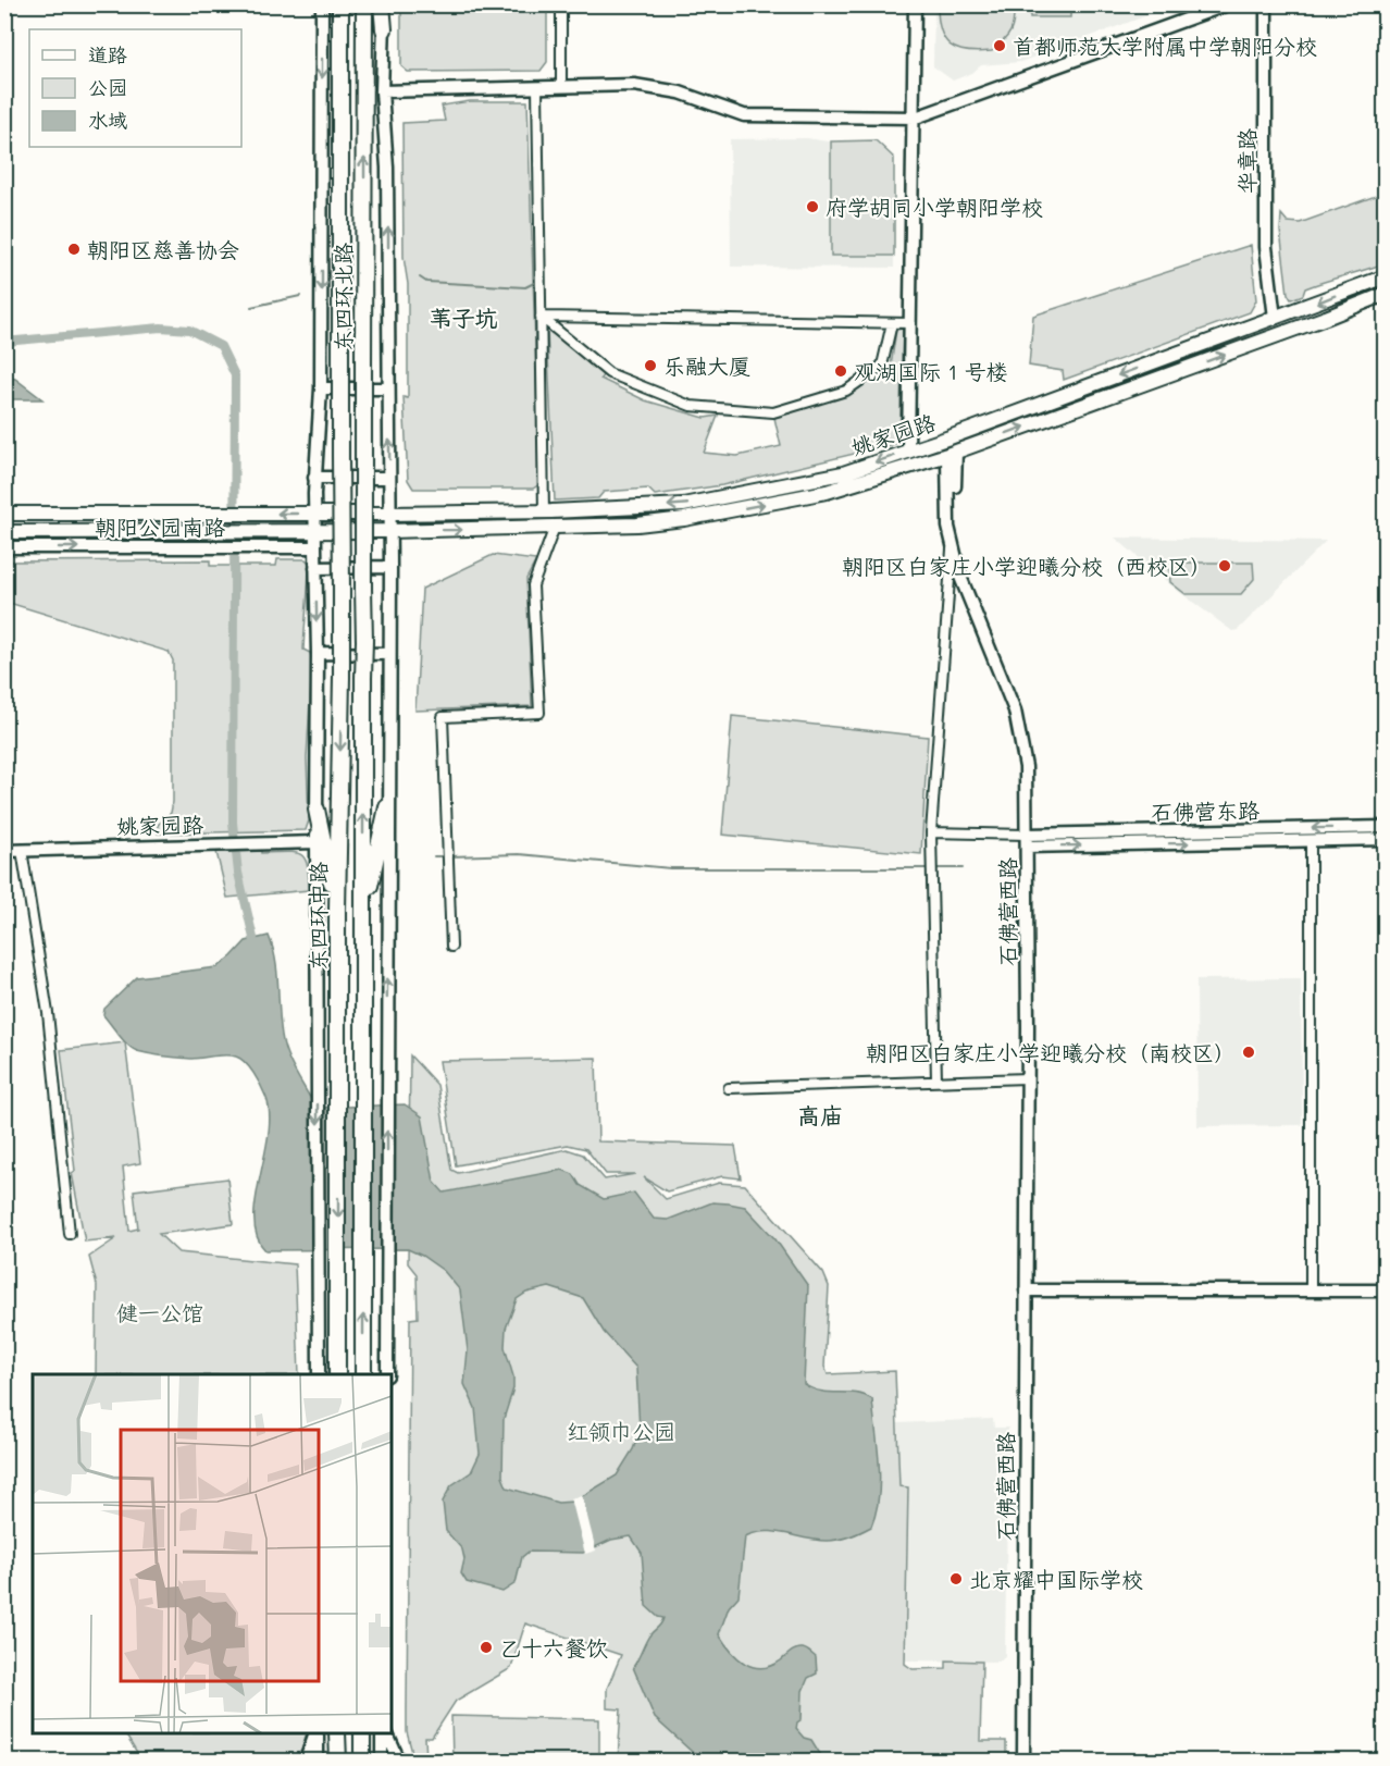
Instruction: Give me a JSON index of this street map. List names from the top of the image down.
{
  "streets": {
    "highway": ["东四环北路", "东四环中路"],
    "main road": ["姚家园路", "朝阳公园南路"],
    "street": ["华章路", "石佛营东路", "石佛营西路"]
  },
  "crossings": [
    ["华章路", "姚家园路"],
    ["东四环北路", "姚家园路"],
    ["东四环北路", "朝阳公园南路"],
    ["东四环北路", "东四环中路"],
    ["姚家园路", "朝阳公园南路"],
    ["姚家园路", "石佛营西路"],
    ["姚家园路", "东四环中路"],
    ["朝阳公园南路", "东四环中路"],
    ["石佛营东路", "石佛营西路"]
  ],
  "districts": ["苇子坑", "高庙"],
  "parks": ["健一公馆", "红领巾公园"],
  "places": [
    "首都师范大学附属中学朝阳分校",
    "府学胡同小学朝阳学校",
    "朝阳区慈善协会",
    "乐融大厦",
    "观湖国际 1 号楼",
    "朝阳区白家庄小学迎曦分校（西校区）",
    "朝阳区白家庄小学迎曦分校（南校区）",
    "北京耀中国际学校",
    "乙十六餐饮"
  ],
  "legend": ["道路", "公园", "水域"]
}
